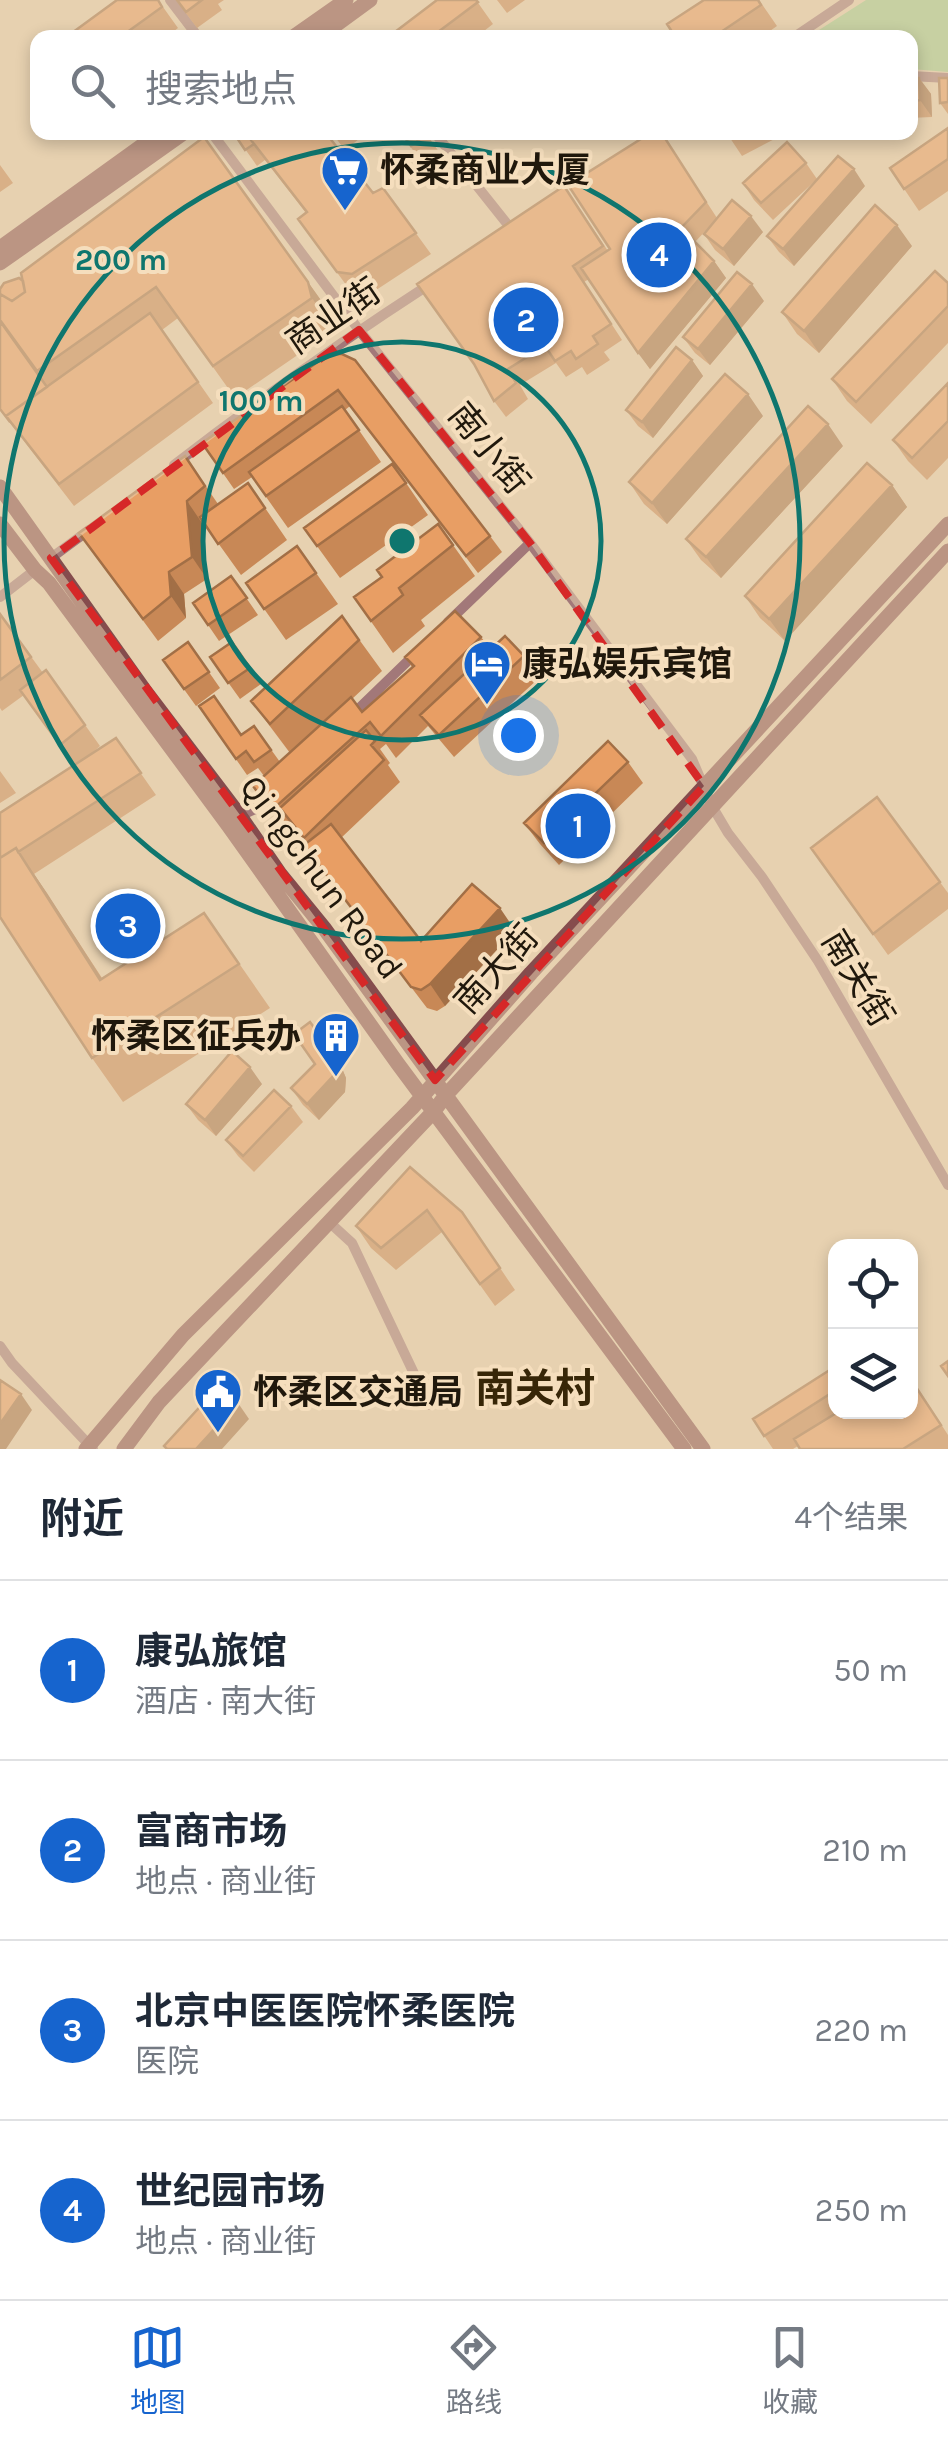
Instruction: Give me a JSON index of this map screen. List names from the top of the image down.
{
  "streets": {
    "main road": ["Qingchun Road", "南大街"],
    "street": ["商业街", "南小街", "南关街"]
  },
  "crossings": [
    ["商业街", "南小街"],
    ["南小街", "南大街"],
    ["南小街", "南关街"],
    ["Qingchun Road", "南大街"],
    ["南大街", "南关街"]
  ],
  "districts": ["南关村"],
  "places": {
    "supermarket": ["怀柔商业大厦"],
    "hotel": ["康弘娱乐宾馆"],
    "building": ["怀柔区征兵办"],
    "public building": ["怀柔区交通局"]
  },
  "page": {
    "search": "搜索地点",
    "pins": [
      "4",
      "2",
      "1",
      "3"
    ],
    "heading": ["附近", "4个结果"],
    "list": [
      {
        "mark": "1",
        "name": "康弘旅馆",
        "note": "酒店 · 南大街",
        "value": "50 m"
      },
      {
        "mark": "2",
        "name": "富商市场",
        "note": "地点 · 商业街",
        "value": "210 m"
      },
      {
        "mark": "3",
        "name": "北京中医医院怀柔医院",
        "note": "医院",
        "value": "220 m"
      },
      {
        "mark": "4",
        "name": "世纪园市场",
        "note": "地点 · 商业街",
        "value": "250 m"
      }
    ],
    "nav": ["地图", "路线", "收藏"]
  },
  "rings": ["200 m", "100 m"]
}
